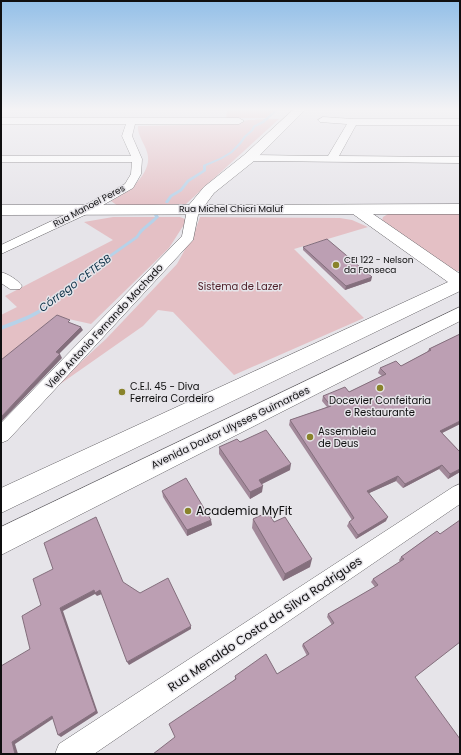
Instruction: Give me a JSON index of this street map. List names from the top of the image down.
{
  "streets": {
    "street": [
      "Rua Manoel Peres",
      "Rua Michel Chicri Maluf",
      "Viela Antonio Fernando Machado",
      "Avenida Doutor Ulysses Guimarães",
      "Rua Menaldo Costa da Silva Rodrigues"
    ]
  },
  "crossings": [
    ["Rua Manoel Peres", "Rua Michel Chicri Maluf"],
    ["Rua Michel Chicri Maluf", "Viela Antonio Fernando Machado"]
  ],
  "water": ["Córrego CETESB"],
  "parks": ["Sistema de Lazer"],
  "places": [
    "CEI 122 - Nelson da Fonseca",
    "Docevier Confeitaria e Restaurante",
    "C.E.I. 45 - Diva Ferreira Cordeiro",
    "Assembleia de Deus",
    "Academia MyFit"
  ]
}
